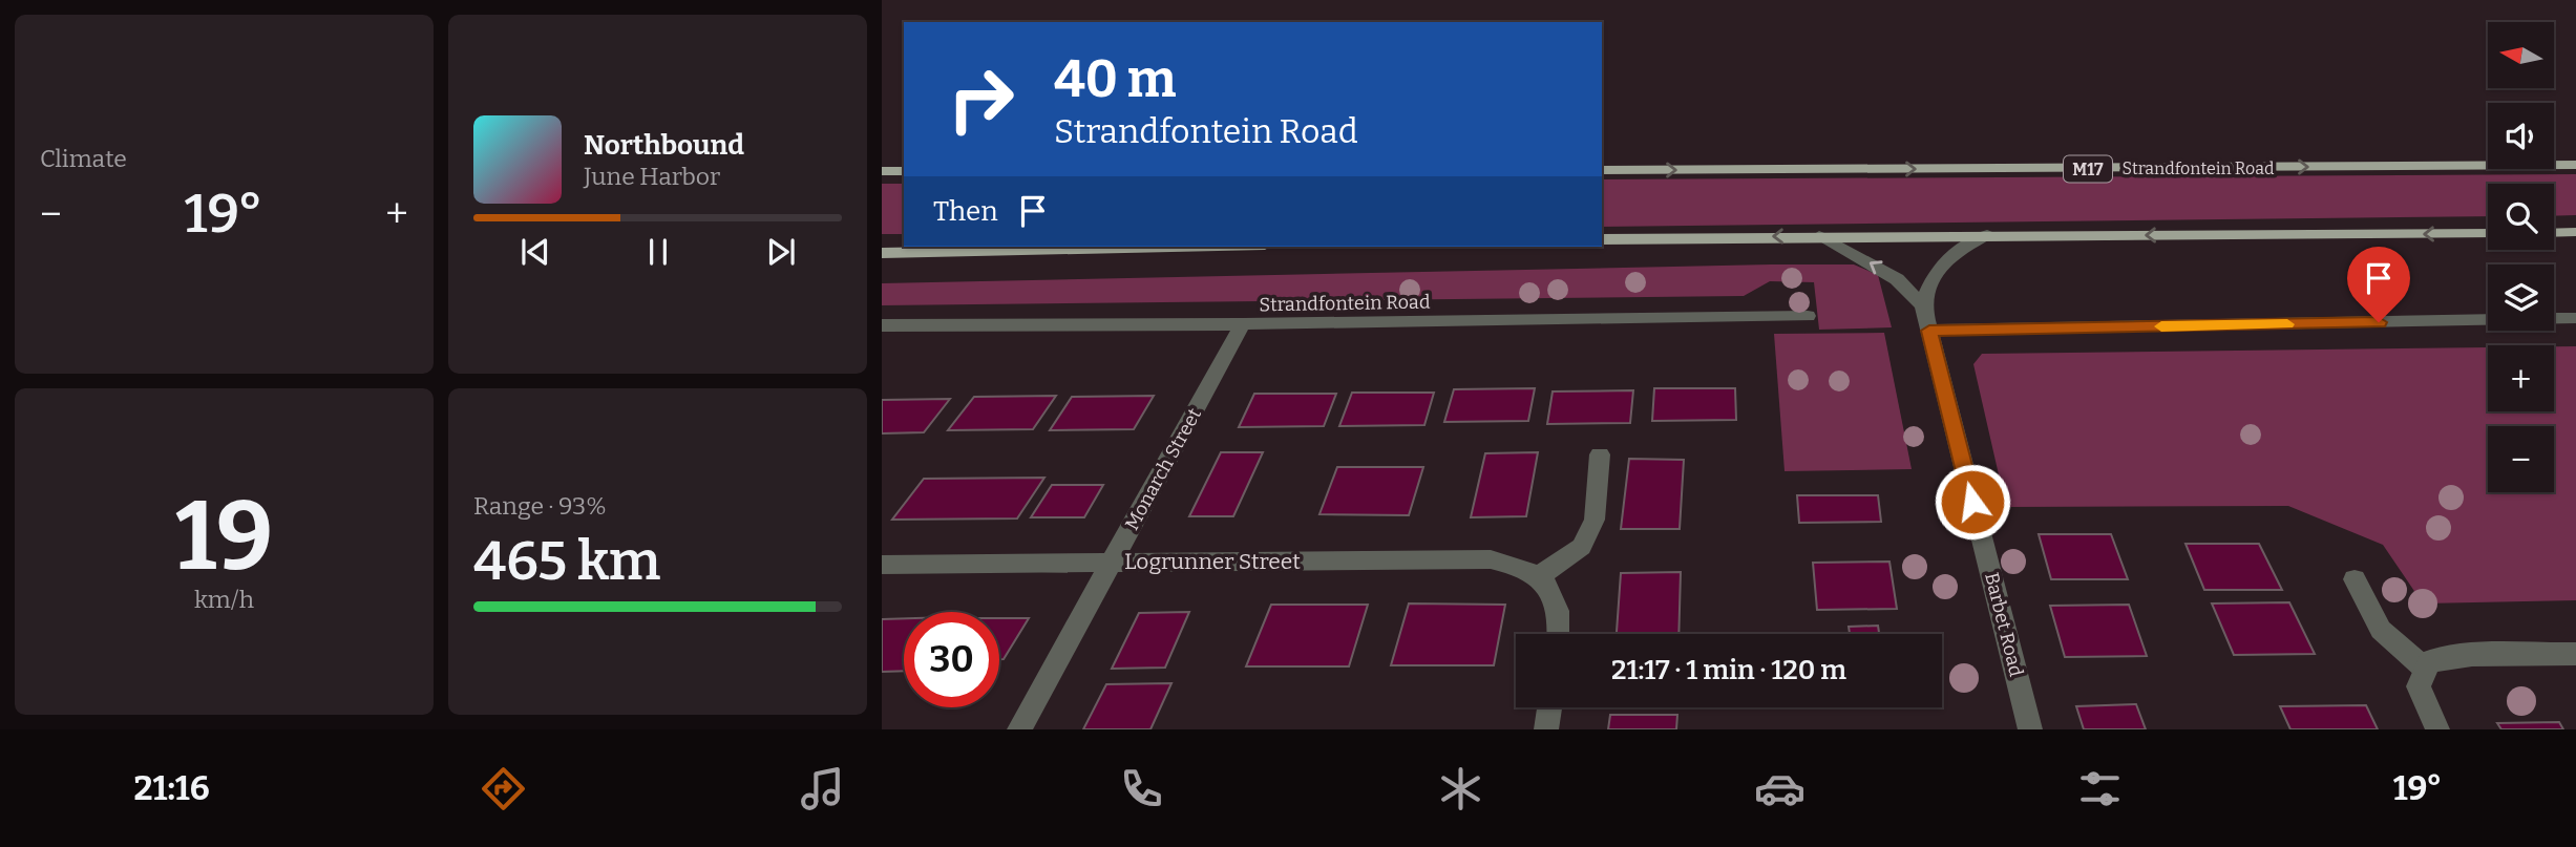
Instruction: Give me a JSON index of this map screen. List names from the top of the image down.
{
  "streets": {
    "main road": ["Strandfontein Road", "M17"],
    "street": ["Monarch Street", "Logrunner Street", "Barbet Road"]
  },
  "crossings": [
    ["Strandfontein Road", "Monarch Street"],
    ["Monarch Street", "Logrunner Street"]
  ],
  "north": "left",
  "page": {
    "tile": [
      "Climate",
      ["19", "km/h"],
      ["Range · 93%", "465 km"]
    ],
    "map_buttons": ["+", "−"],
    "turn": ["40 m", "Strandfontein Road"],
    "song": ["Northbound", "June Harbor"],
    "then": "Then",
    "heat": ["−", "19°", "+"],
    "limit": "30",
    "trip": "21:17 · 1 min · 120 m",
    "tabs": ["21:16", "19°"]
  }
}
